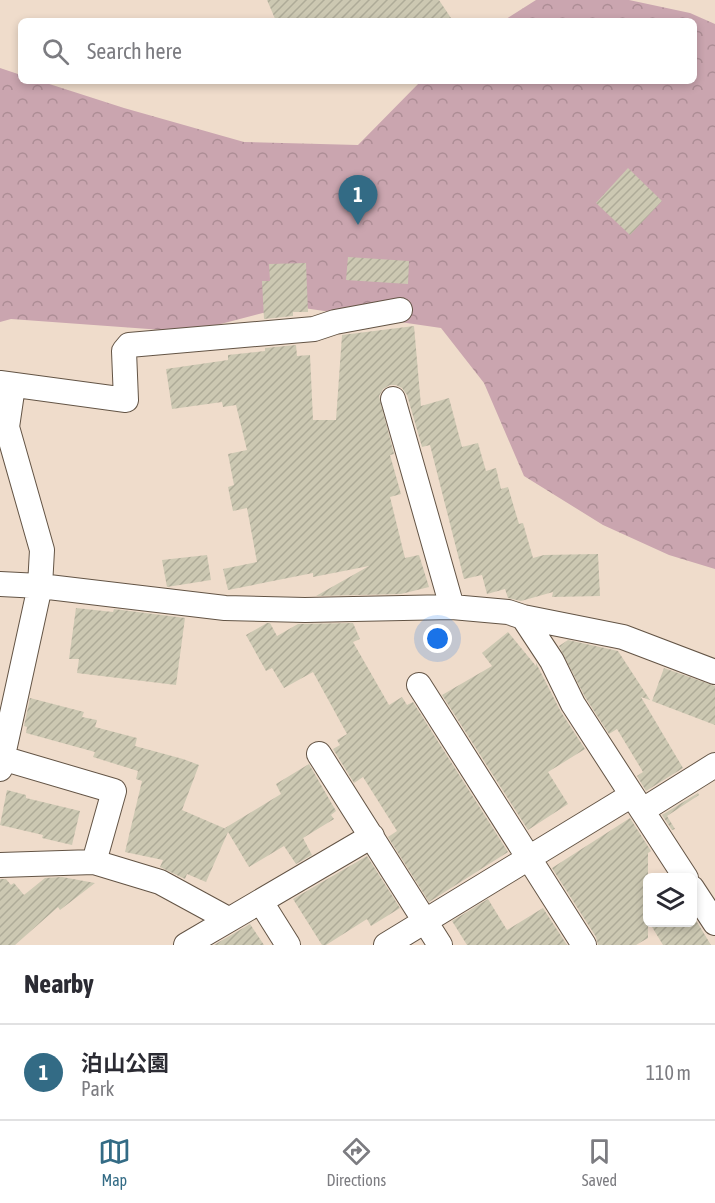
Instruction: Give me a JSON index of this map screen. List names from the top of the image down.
{
  "page": {
    "search": "Search here",
    "pins": "1",
    "heading": "Nearby",
    "list": [
      {
        "mark": "1",
        "name": "泊山公園",
        "note": "Park",
        "value": "110 m"
      }
    ],
    "nav": ["Map", "Directions", "Saved"]
  }
}
